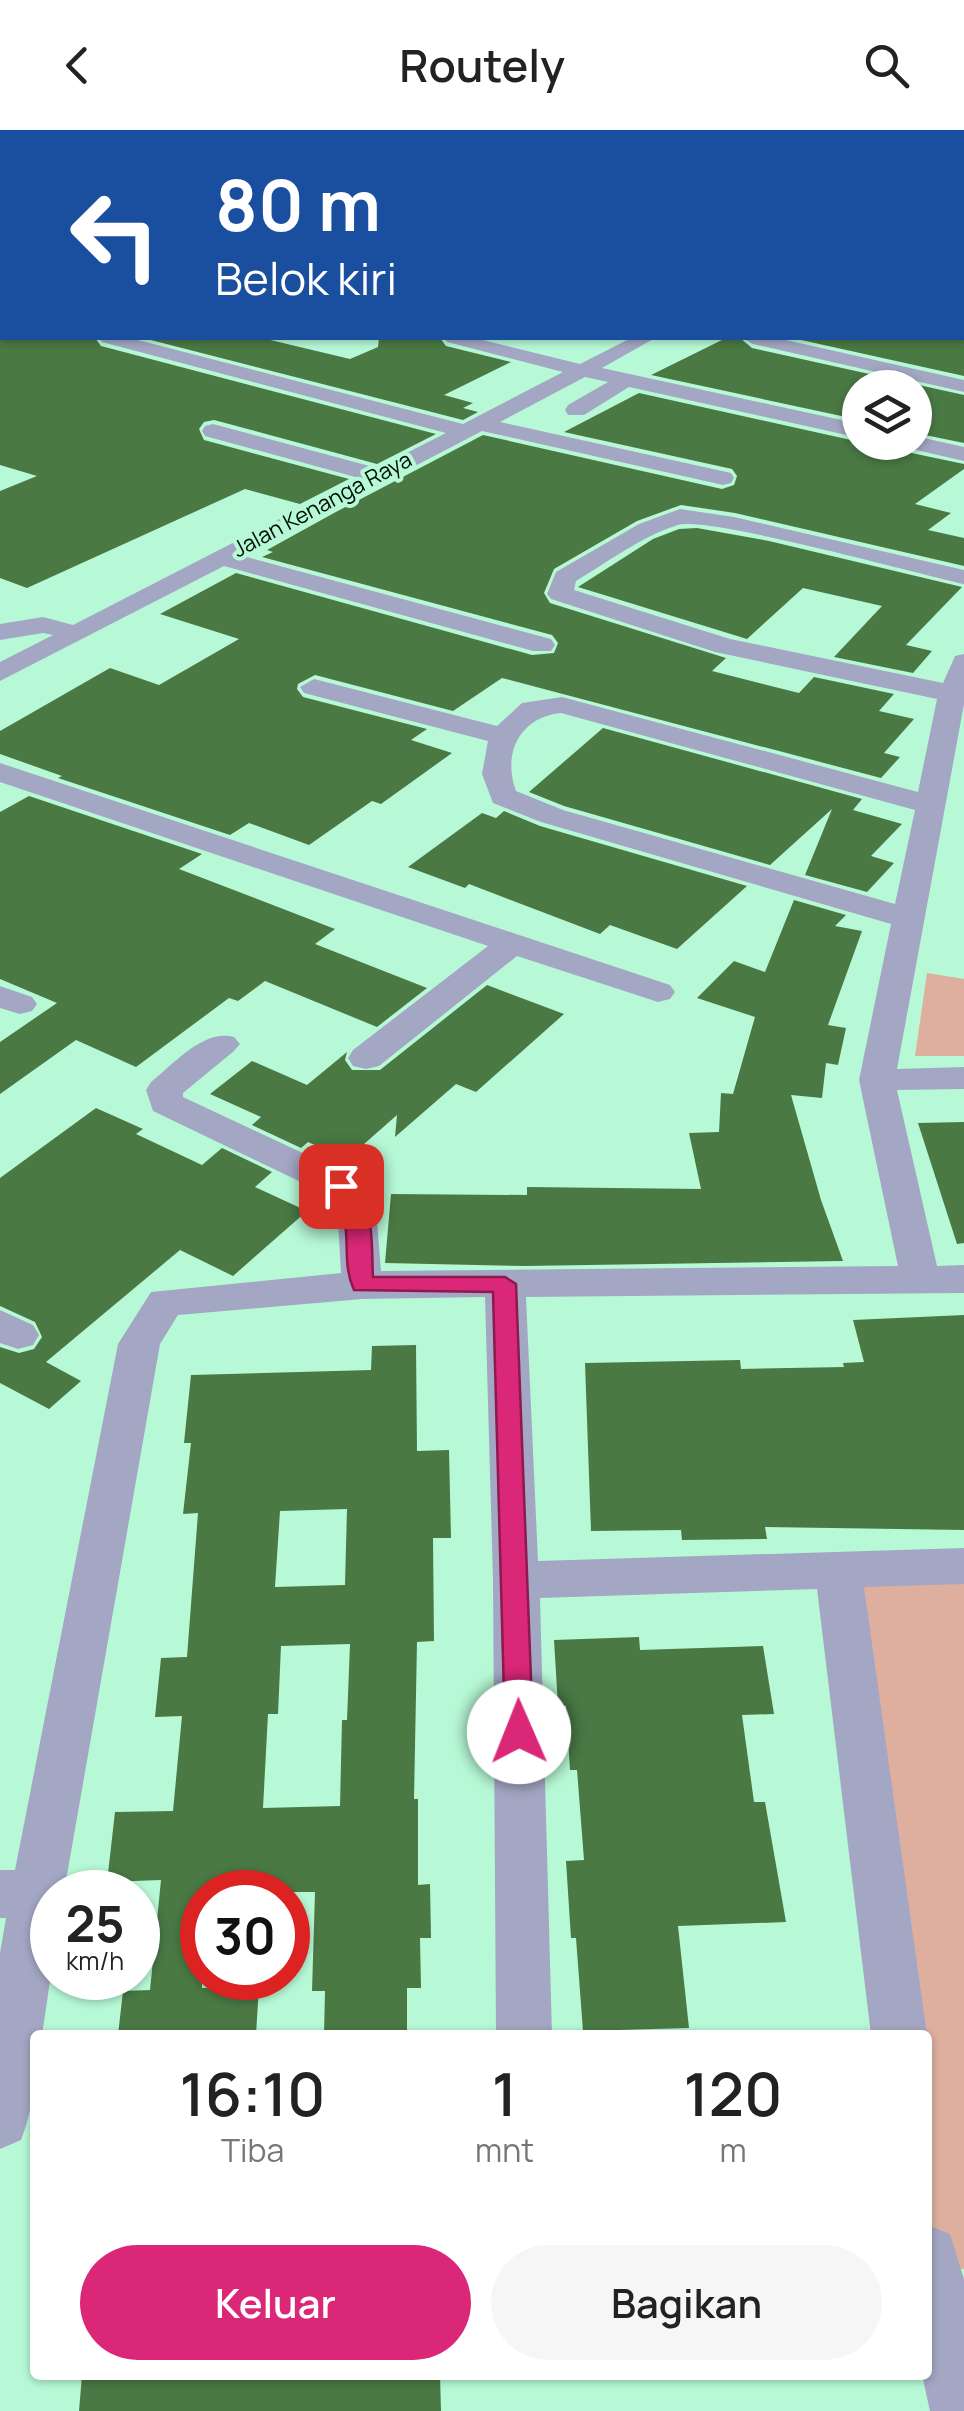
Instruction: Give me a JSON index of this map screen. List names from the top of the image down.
{
  "streets": {
    "street": ["Jalan Kenanga Raya"]
  },
  "page": {
    "header": "Routely",
    "turn": ["80 m", "Belok kiri"],
    "speed": "25 km/h",
    "limit": "30",
    "eta": [
      "16:10",
      "Tiba",
      "1",
      "mnt",
      "120",
      "m"
    ],
    "buttons": ["Keluar", "Bagikan"]
  }
}
